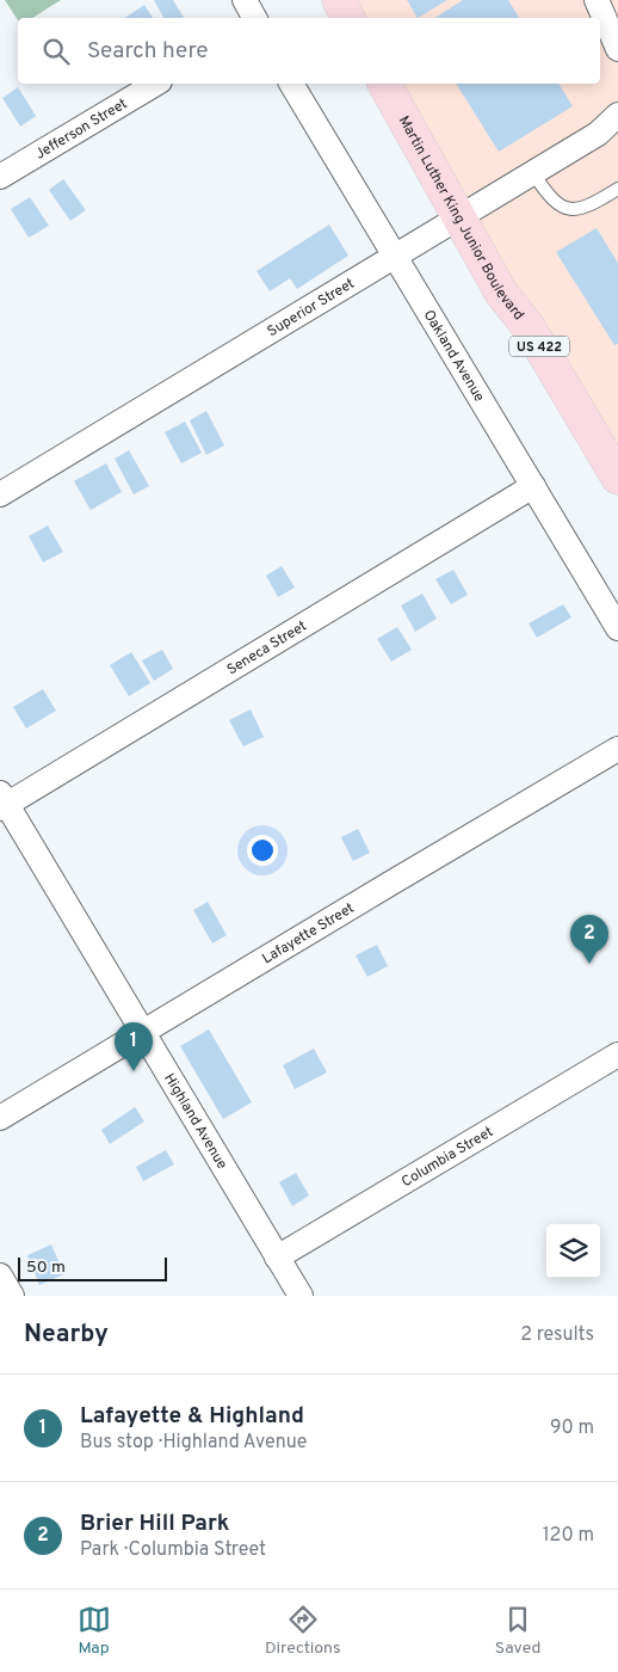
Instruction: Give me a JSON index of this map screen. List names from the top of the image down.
{
  "streets": {
    "main road": ["Martin Luther King Junior Boulevard", "US 422"],
    "street": [
      "Jefferson Street",
      "Superior Street",
      "Oakland Avenue",
      "Seneca Street",
      "Lafayette Street",
      "Highland Avenue",
      "Columbia Street"
    ]
  },
  "crossings": [
    ["Martin Luther King Junior Boulevard", "Superior Street"],
    ["Superior Street", "Oakland Avenue"],
    ["Oakland Avenue", "Seneca Street"],
    ["Seneca Street", "Highland Avenue"],
    ["Lafayette Street", "Highland Avenue"],
    ["Highland Avenue", "Columbia Street"]
  ],
  "scale_bar": "50 m",
  "page": {
    "search": "Search here",
    "pins": ["2", "1"],
    "scale": "50 m",
    "heading": ["Nearby", "2 results"],
    "list": [
      {
        "mark": "1",
        "name": "Lafayette & Highland",
        "note": "Bus stop · Highland Avenue",
        "value": "90 m"
      },
      {
        "mark": "2",
        "name": "Brier Hill Park",
        "note": "Park · Columbia Street",
        "value": "120 m"
      }
    ],
    "nav": ["Map", "Directions", "Saved"]
  }
}
